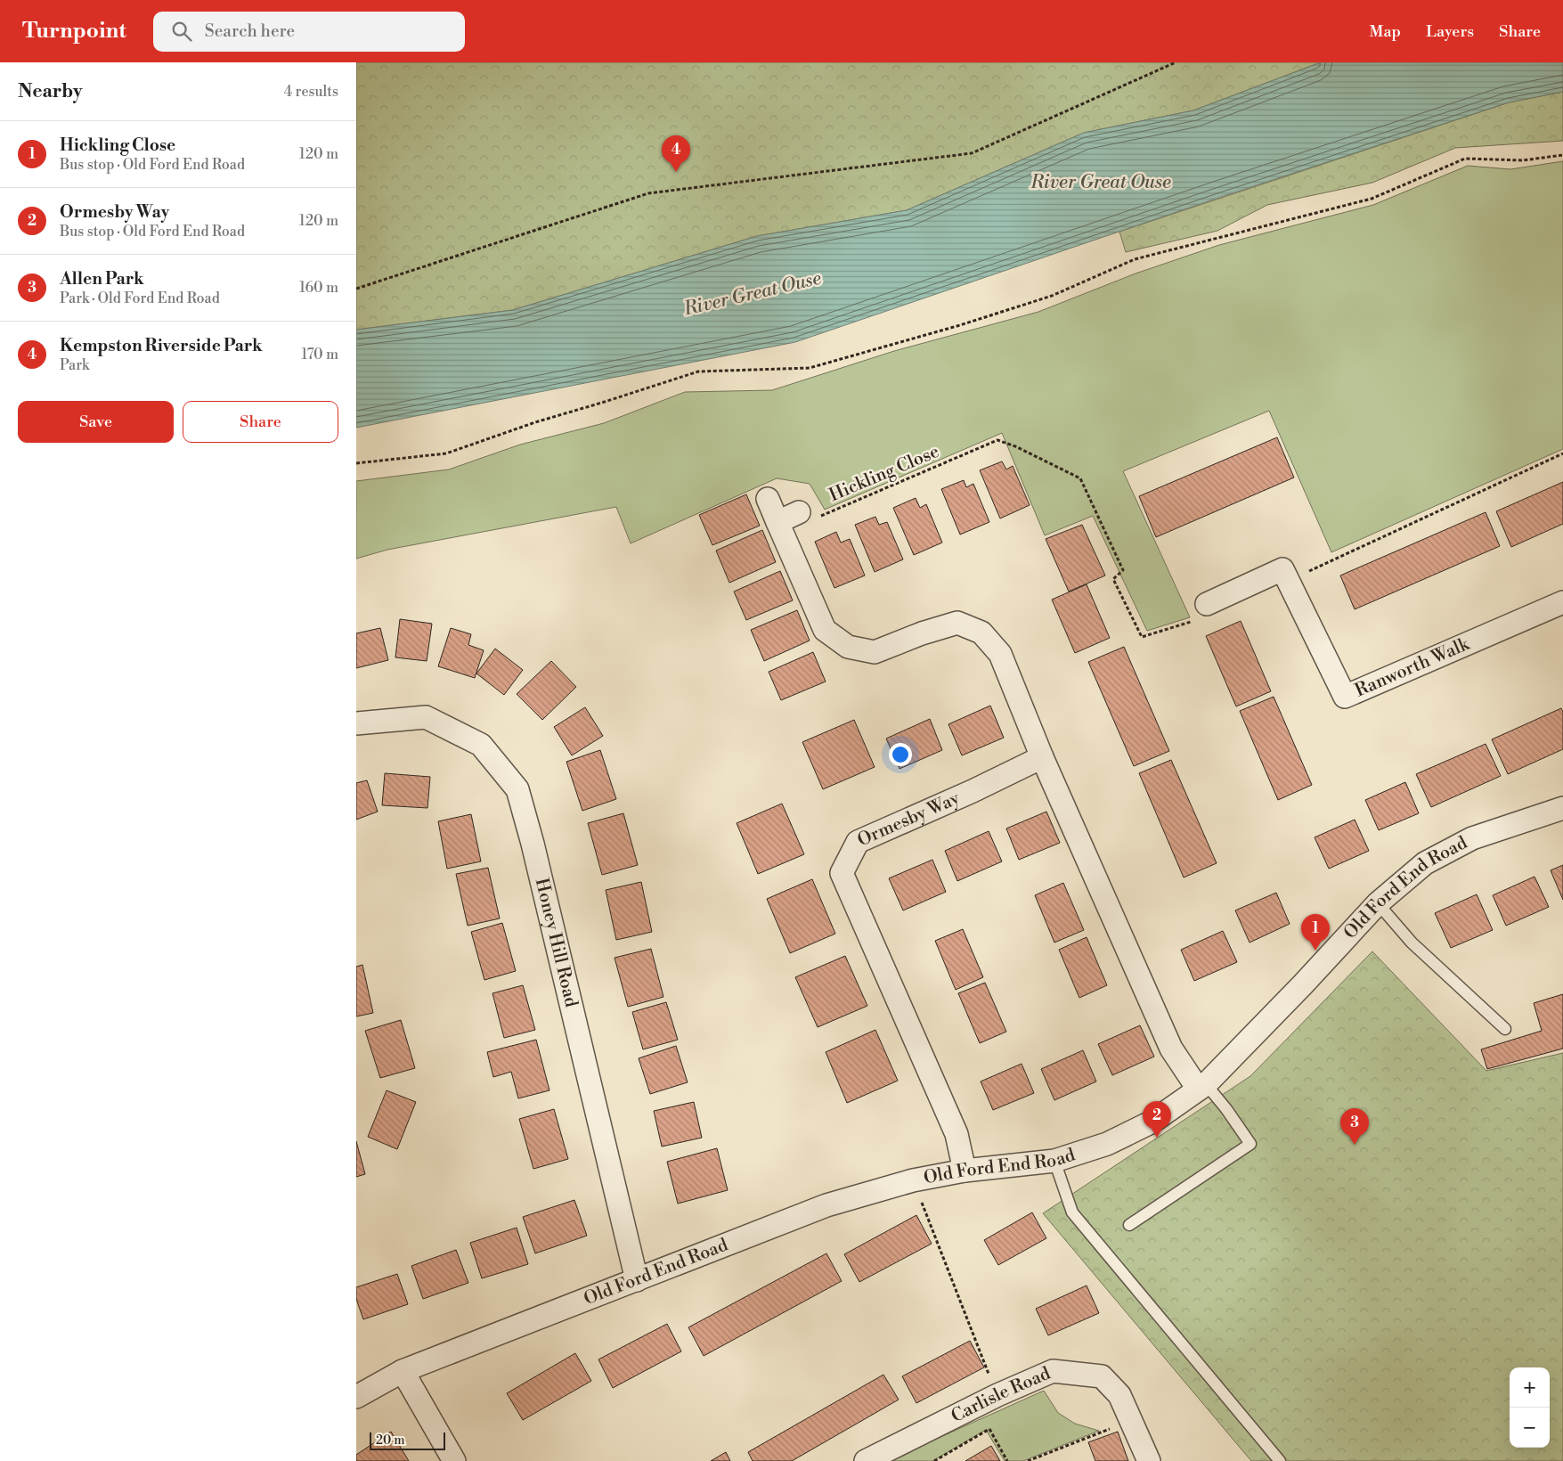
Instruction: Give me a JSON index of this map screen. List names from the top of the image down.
{
  "streets": {
    "street": [
      "Ranworth Walk",
      "Ormesby Way",
      "Old Ford End Road",
      "Honey Hill Road",
      "Carlisle Road"
    ],
    "path": ["Hickling Close"]
  },
  "crossings": [
    ["Ormesby Way", "Old Ford End Road"],
    ["Old Ford End Road", "Honey Hill Road"]
  ],
  "water": ["River Great Ouse"],
  "scale_bar": "20 m",
  "page": {
    "header": "Turnpoint",
    "search": "Search here",
    "nav": ["Map", "Layers", "Share"],
    "heading": ["Nearby", "4 results"],
    "list": [
      {
        "mark": "1",
        "name": "Hickling Close",
        "note": "Bus stop · Old Ford End Road",
        "value": "120 m"
      },
      {
        "mark": "2",
        "name": "Ormesby Way",
        "note": "Bus stop · Old Ford End Road",
        "value": "120 m"
      },
      {
        "mark": "3",
        "name": "Allen Park",
        "note": "Park · Old Ford End Road",
        "value": "160 m"
      },
      {
        "mark": "4",
        "name": "Kempston Riverside Park",
        "note": "Park",
        "value": "170 m"
      }
    ],
    "pins": [
      "4",
      "1",
      "2",
      "3"
    ],
    "buttons": ["Save", "Share"],
    "map_buttons": ["+", "−"],
    "scale": "20 m"
  }
}
